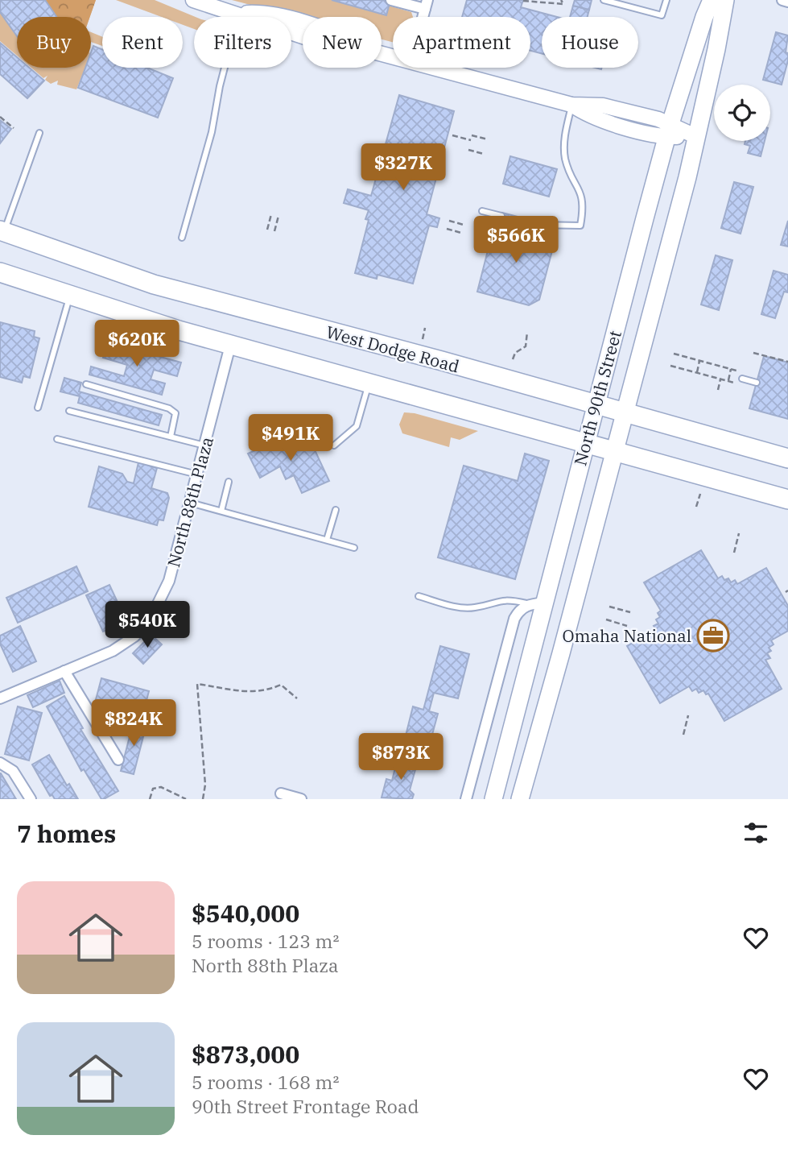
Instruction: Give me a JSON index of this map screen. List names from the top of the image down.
{
  "streets": {
    "highway": ["West Dodge Road"],
    "main road": ["North 90th Street"],
    "street": ["North 88th Plaza"]
  },
  "crossings": [
    ["West Dodge Road", "North 90th Street"]
  ],
  "places": {
    "office": ["Omaha National"]
  },
  "page": {
    "chip": [
      "Buy",
      "Rent",
      "Filters",
      "New",
      "Apartment",
      "House"
    ],
    "price": [
      "$327K",
      "$566K",
      "$620K",
      "$491K",
      "$540K",
      "$824K",
      "$873K"
    ],
    "heading": "7 homes",
    "list": [
      {
        "name": "$540,000",
        "note": "5 rooms · 123 m² · North 88th Plaza"
      },
      {
        "name": "$873,000",
        "note": "5 rooms · 168 m² · 90th Street Frontage Road"
      }
    ]
  }
}
